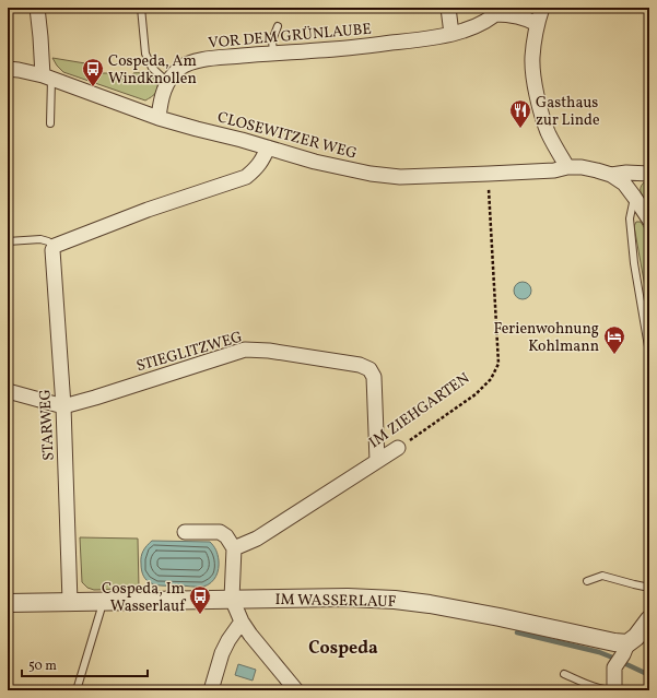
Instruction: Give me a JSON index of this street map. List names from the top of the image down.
{
  "streets": {
    "street": [
      "VOR DEM GRÜNLAUBE",
      "CLOSEWITZER WEG",
      "STIEGLITZWEG",
      "IM ZIEHGARTEN",
      "STARWEG",
      "IM WASSERLAUF"
    ]
  },
  "crossings": [
    ["VOR DEM GRÜNLAUBE", "CLOSEWITZER WEG"],
    ["CLOSEWITZER WEG", "IM ZIEHGARTEN"],
    ["STIEGLITZWEG", "IM ZIEHGARTEN"],
    ["STIEGLITZWEG", "STARWEG"],
    ["STARWEG", "IM WASSERLAUF"]
  ],
  "districts": ["Cospeda"],
  "places": {
    "bus stop": ["Cospeda, Am Windknollen", "Cospeda, Im Wasserlauf"],
    "restaurant": ["Gasthaus zur Linde"],
    "hotel": ["Ferienwohnung Kohlmann"]
  },
  "scale_bar": "50 m"
}
